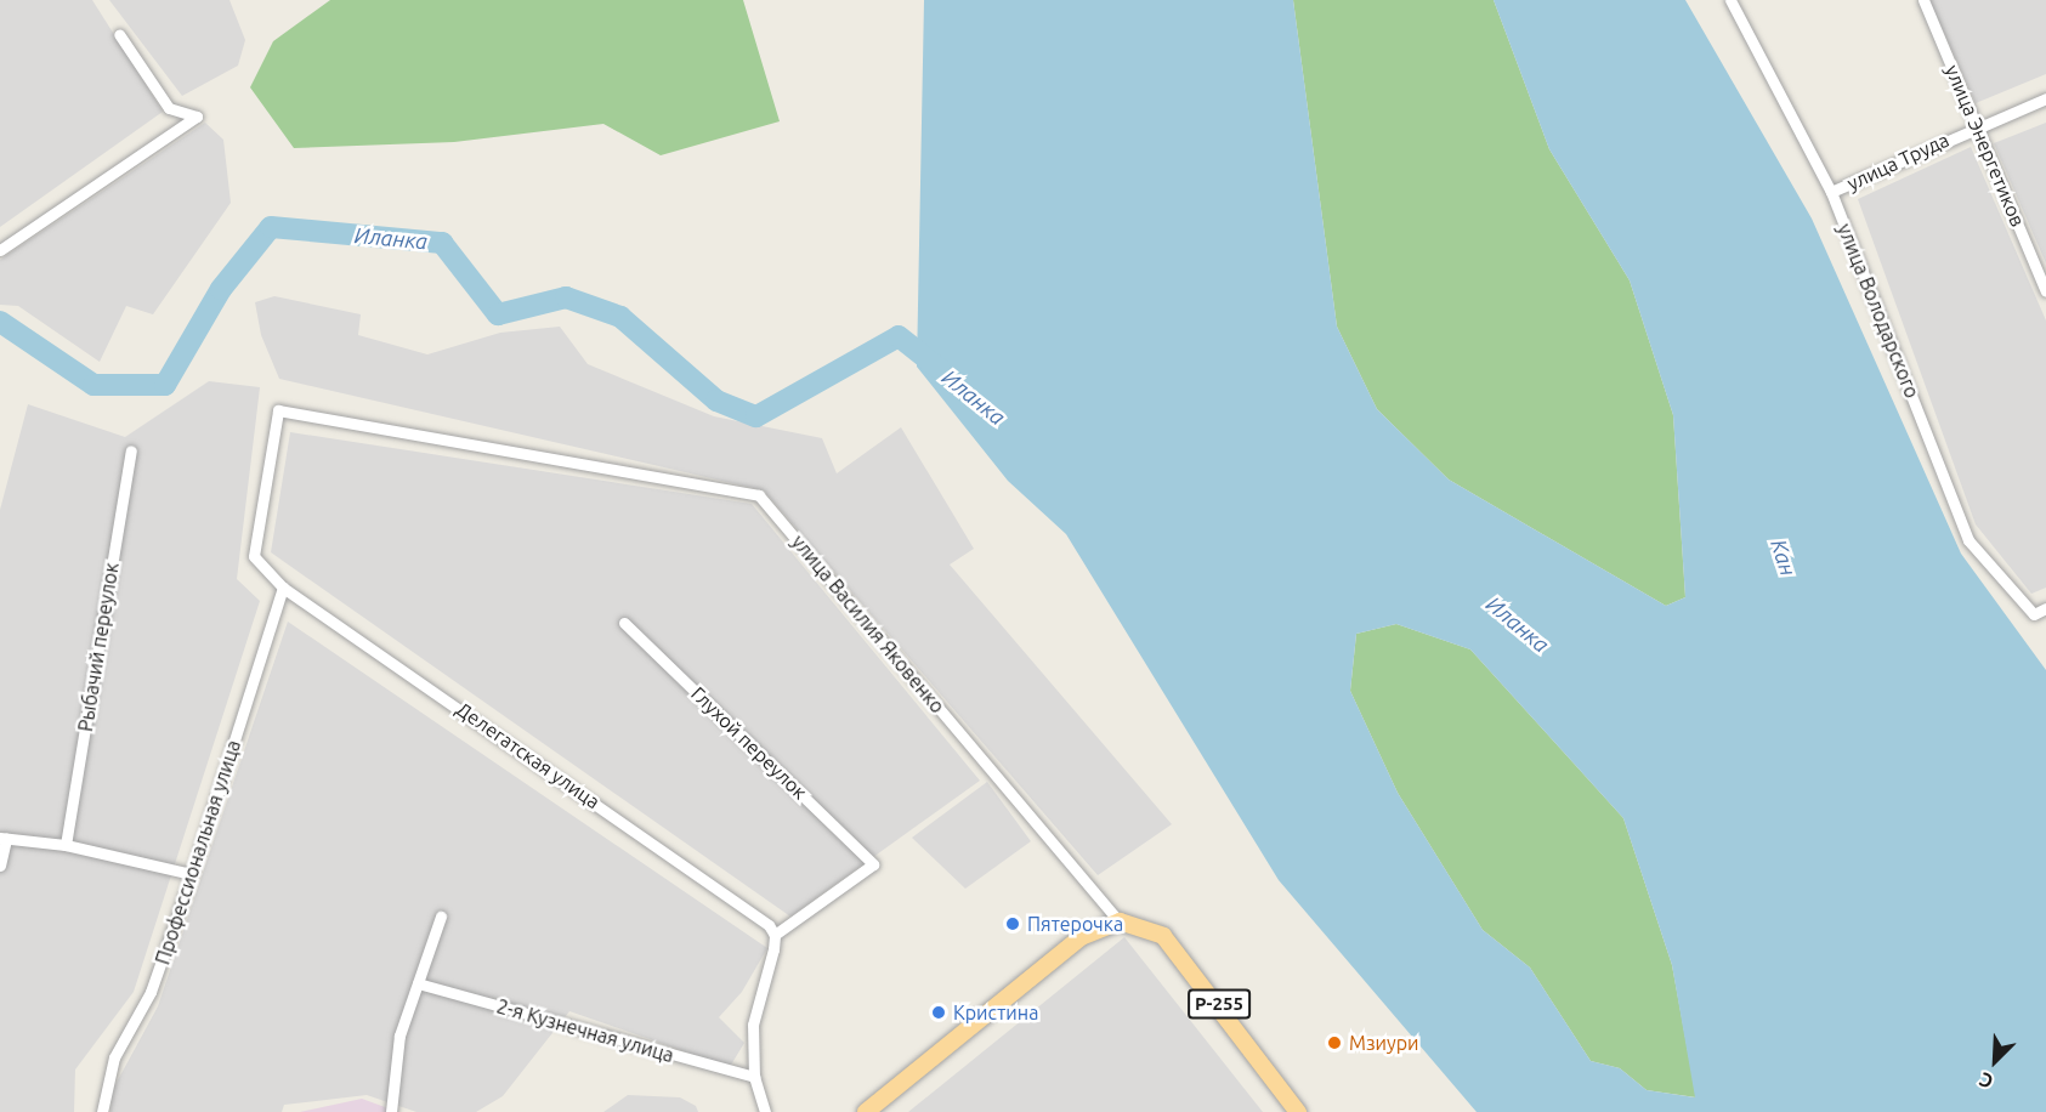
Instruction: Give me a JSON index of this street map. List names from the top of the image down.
{
  "streets": {
    "main road": ["Р-255"],
    "street": [
      "улица Энергетиков",
      "улица Труда",
      "улица Володарского",
      "улица Василия Яковенко",
      "Рыбачий переулок",
      "Глухой переулок",
      "Делегатская улица",
      "Профессиональная улица",
      "2-я Кузнечная улица"
    ]
  },
  "crossings": [
    ["улица Энергетиков", "улица Труда"],
    ["улица Труда", "улица Володарского"],
    ["улица Василия Яковенко", "Делегатская улица"],
    ["улица Василия Яковенко", "Р-255"],
    ["Глухой переулок", "Делегатская улица"],
    ["Делегатская улица", "Профессиональная улица"]
  ],
  "water": ["Иланка", "Кан"],
  "places": ["Пятерочка", "Кристина", "Мзиури"],
  "north": "bottom left"
}
